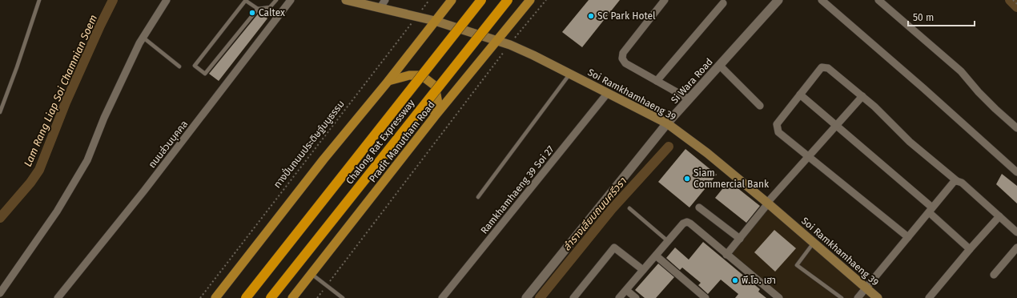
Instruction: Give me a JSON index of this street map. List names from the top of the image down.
{
  "streets": {
    "highway": ["Chalong Rat Expressway"],
    "main road": ["Soi Ramkhamhaeng 39", "Pradit Manutham Road"],
    "street": ["Si Wara Road", "ถนนส่วนบุคคล", "Ramkhamhaeng 39 Soi 27"],
    "path": ["ทางปั่นถนนประดิษฐ์มนูธรรม"]
  },
  "crossings": [
    ["Si Wara Road", "Soi Ramkhamhaeng 39"],
    ["Soi Ramkhamhaeng 39", "Pradit Manutham Road"],
    ["Soi Ramkhamhaeng 39", "ทางปั่นถนนประดิษฐ์มนูธรรม"],
    ["Soi Ramkhamhaeng 39", "Ramkhamhaeng 39 Soi 27"]
  ],
  "water": ["Lam Rang Liap Soi Chamnian Soem", "ลำรางเลียบถนนศรีวรา"],
  "places": [
    "Caltex",
    "SC Park Hotel",
    "Siam Commercial Bank",
    "พี.โอ. เฮา"
  ],
  "scale_bar": "50 m"
}
